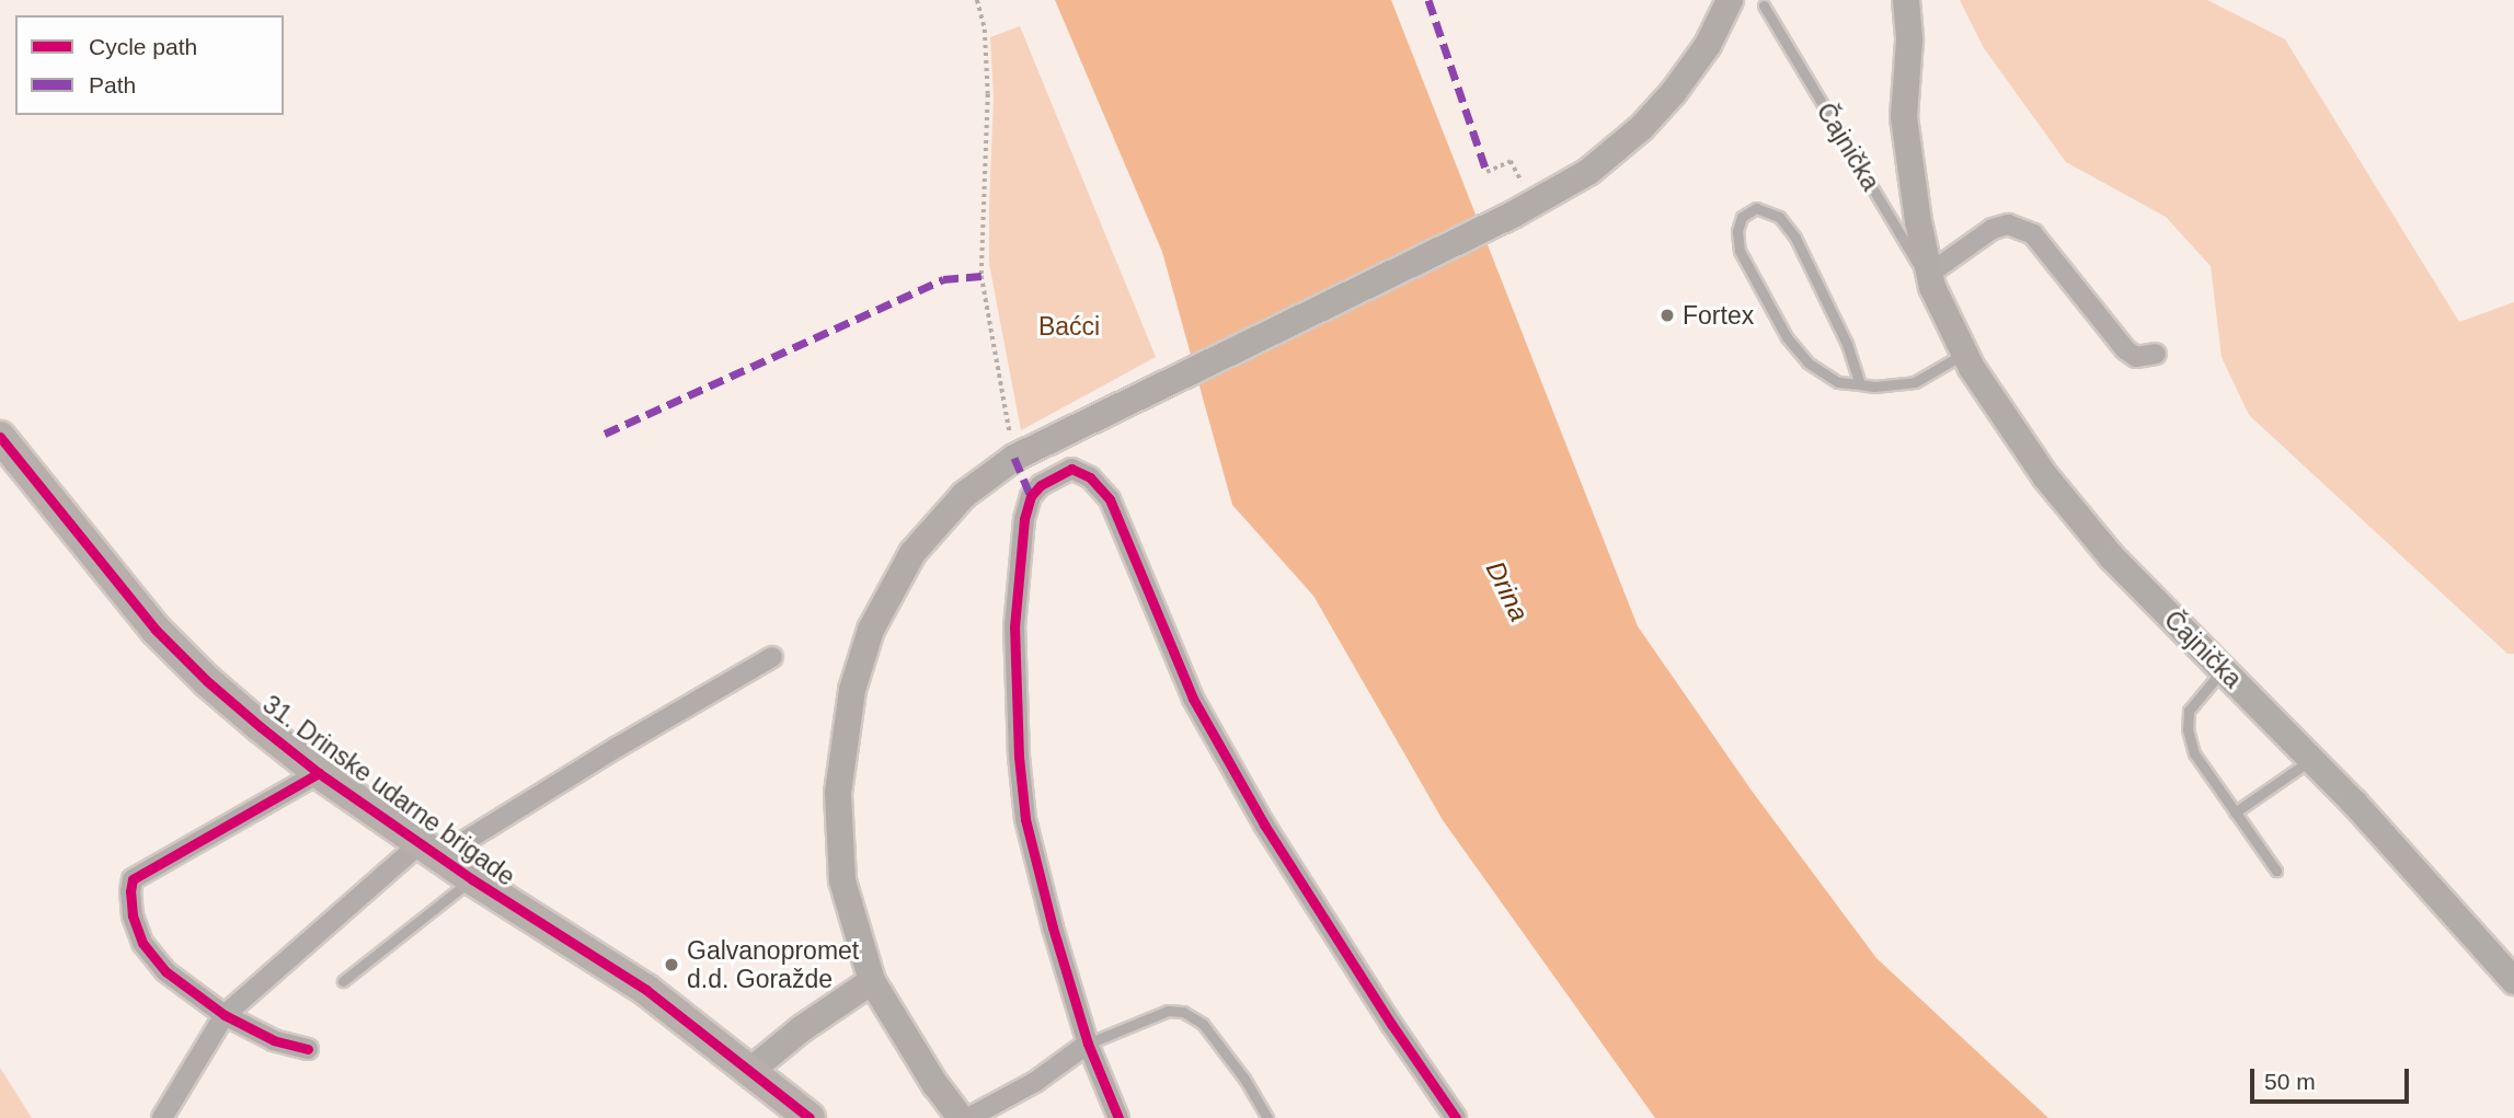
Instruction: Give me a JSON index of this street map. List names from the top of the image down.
{
  "streets": {
    "main road": ["Čajnička", "31. Drinske udarne brigade"]
  },
  "water": ["Drina"],
  "parks": ["Baćci"],
  "places": ["Fortex", "Galvanopromet d.d. Goražde"],
  "legend": ["Cycle path", "Path"],
  "scale_bar": "50 m"
}
